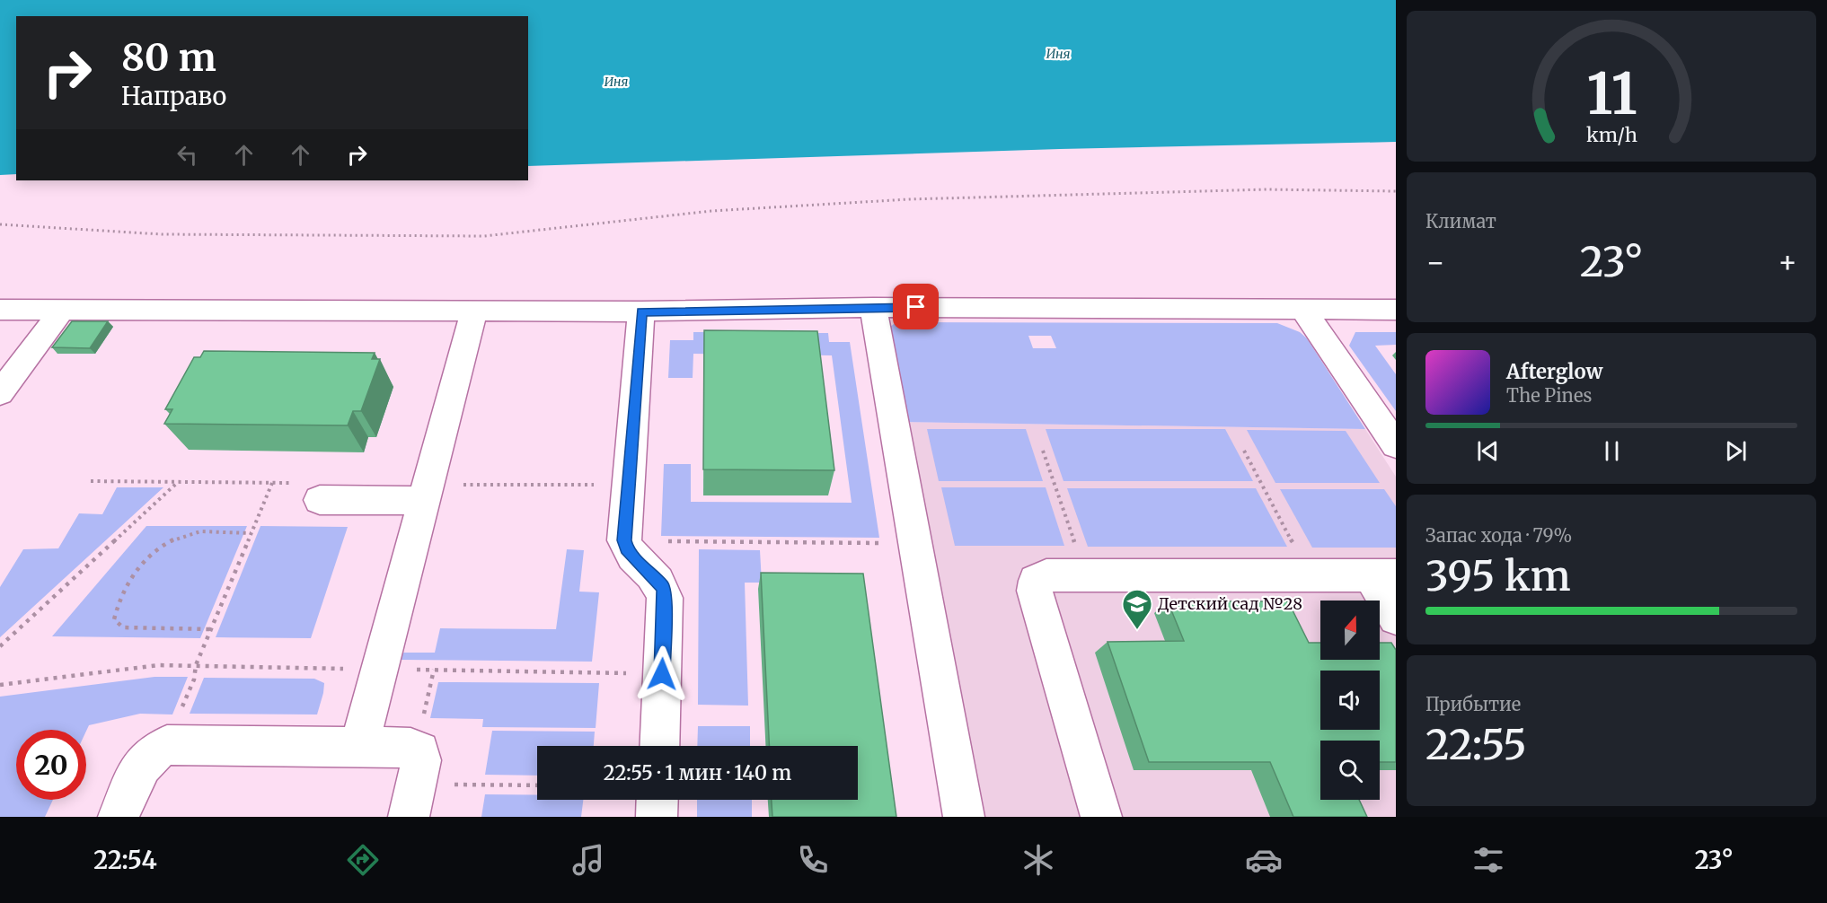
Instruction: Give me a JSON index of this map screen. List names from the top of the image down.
{
  "water": ["Иня"],
  "places": {
    "school or university": ["Детский сад №28"]
  },
  "north": "top",
  "page": {
    "turn": ["80 m", "Направо"],
    "tile": [
      "Климат",
      ["Запас хода · 79%", "395 km"],
      ["Прибытие", "22:55"]
    ],
    "heat": ["−", "23°", "+"],
    "song": ["Afterglow", "The Pines"],
    "limit": "20",
    "trip": "22:55 · 1 мин · 140 m",
    "tabs": ["22:54", "23°"],
    "gauge": ["11", "km/h"]
  }
}
